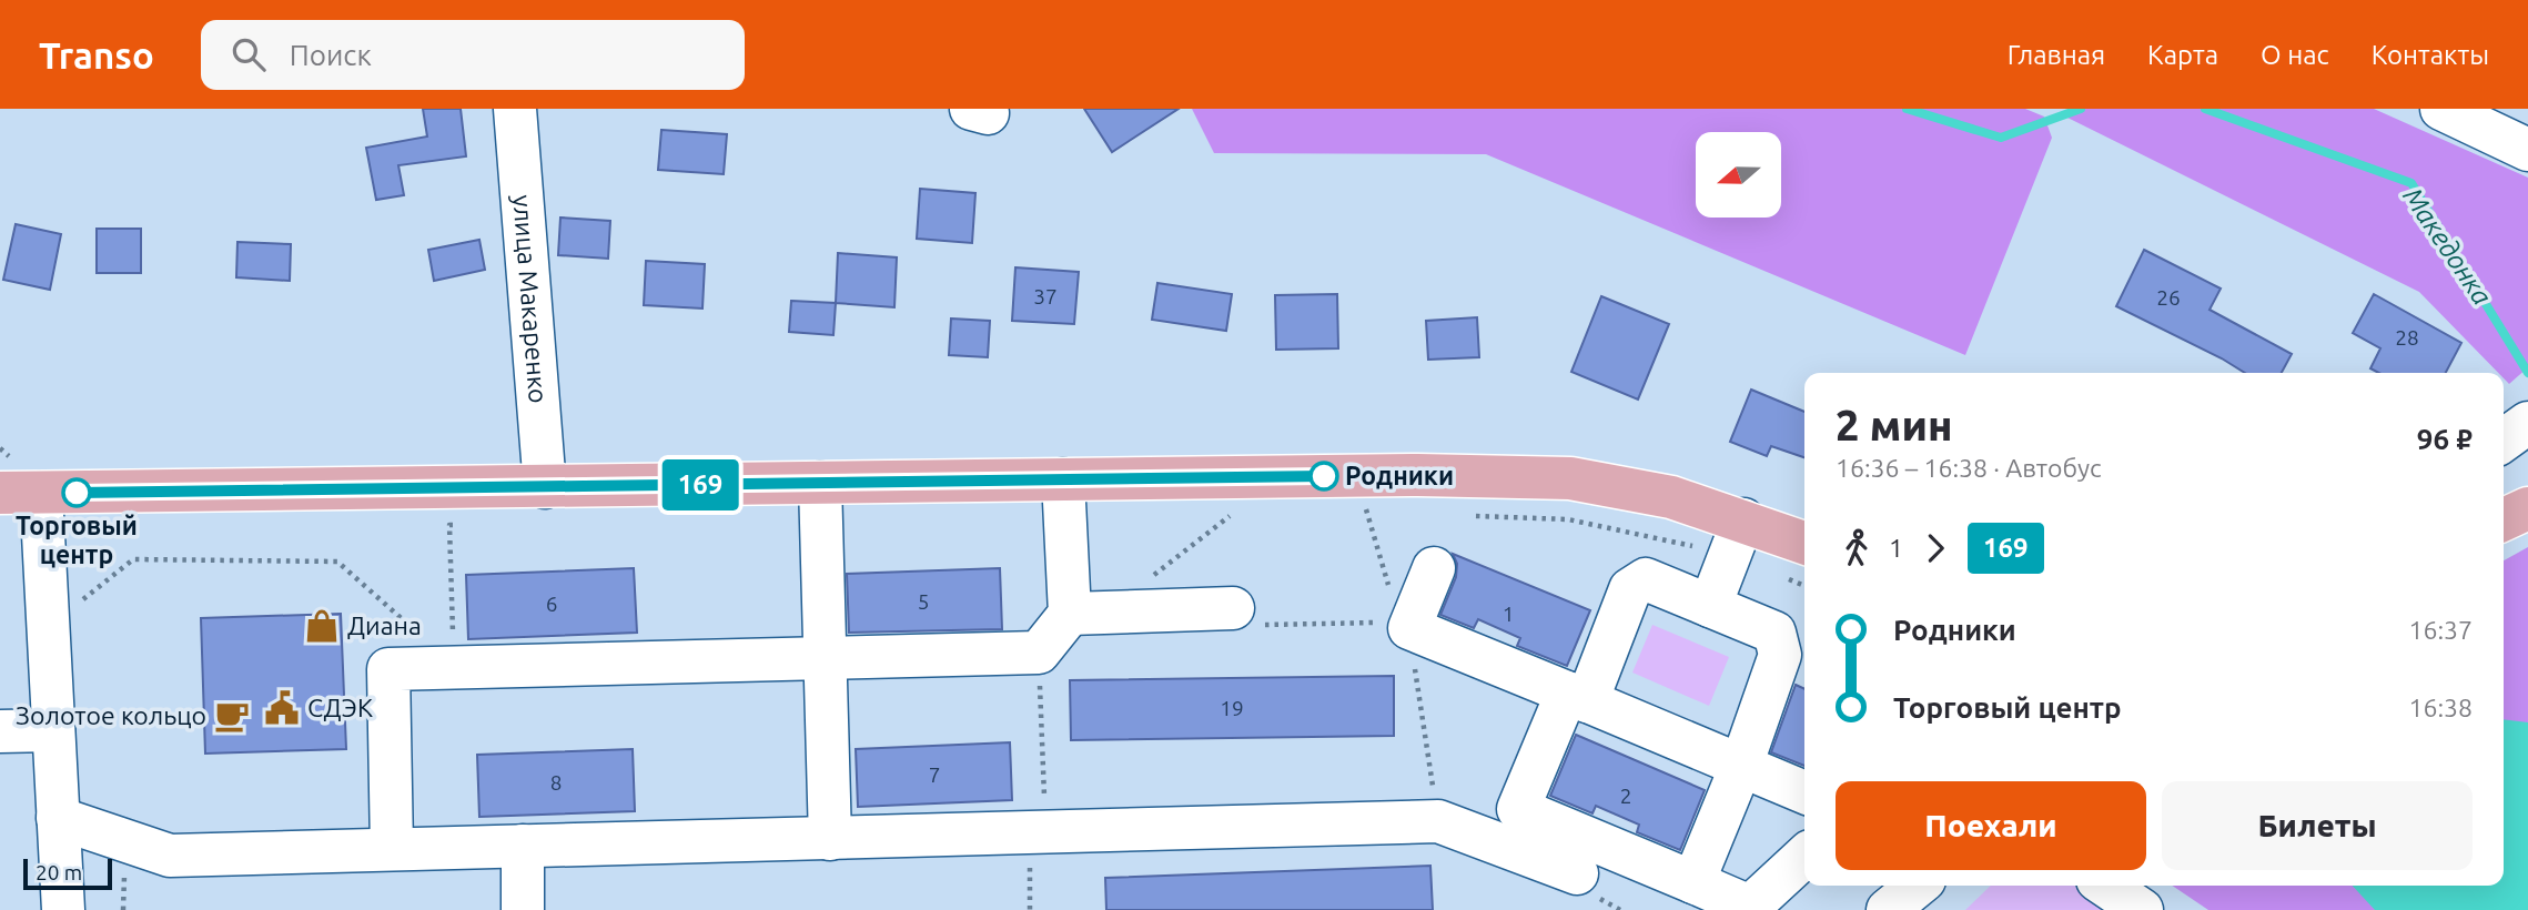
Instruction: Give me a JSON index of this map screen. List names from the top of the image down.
{
  "streets": {
    "street": ["улица Макаренко"]
  },
  "water": ["Македонка"],
  "places": {
    "other": ["Родники", "Торговый центр"],
    "shop": ["Диана"],
    "public building": ["СДЭК"],
    "cafe": ["Золотое кольцо"]
  },
  "lines": ["bus line 169"],
  "house_numbers": [
    "37",
    "26",
    "28",
    "5",
    "6",
    "1",
    "19",
    "7",
    "8",
    "2"
  ],
  "scale_bar": "20 m",
  "north": "left",
  "page": {
    "header": "Transo",
    "search": "Поиск",
    "nav": [
      "Главная",
      "Карта",
      "О нас",
      "Контакты"
    ],
    "on_map": "169",
    "heading": ["2 мин", "16:36 – 16:38 · Автобус", "96 ₽"],
    "legs": ["1", "169"],
    "list": [
      {
        "name": "Родники",
        "value": "16:37"
      },
      {
        "name": "Торговый центр",
        "value": "16:38"
      }
    ],
    "buttons": ["Поехали", "Билеты"],
    "scale": "20 m"
  }
}
